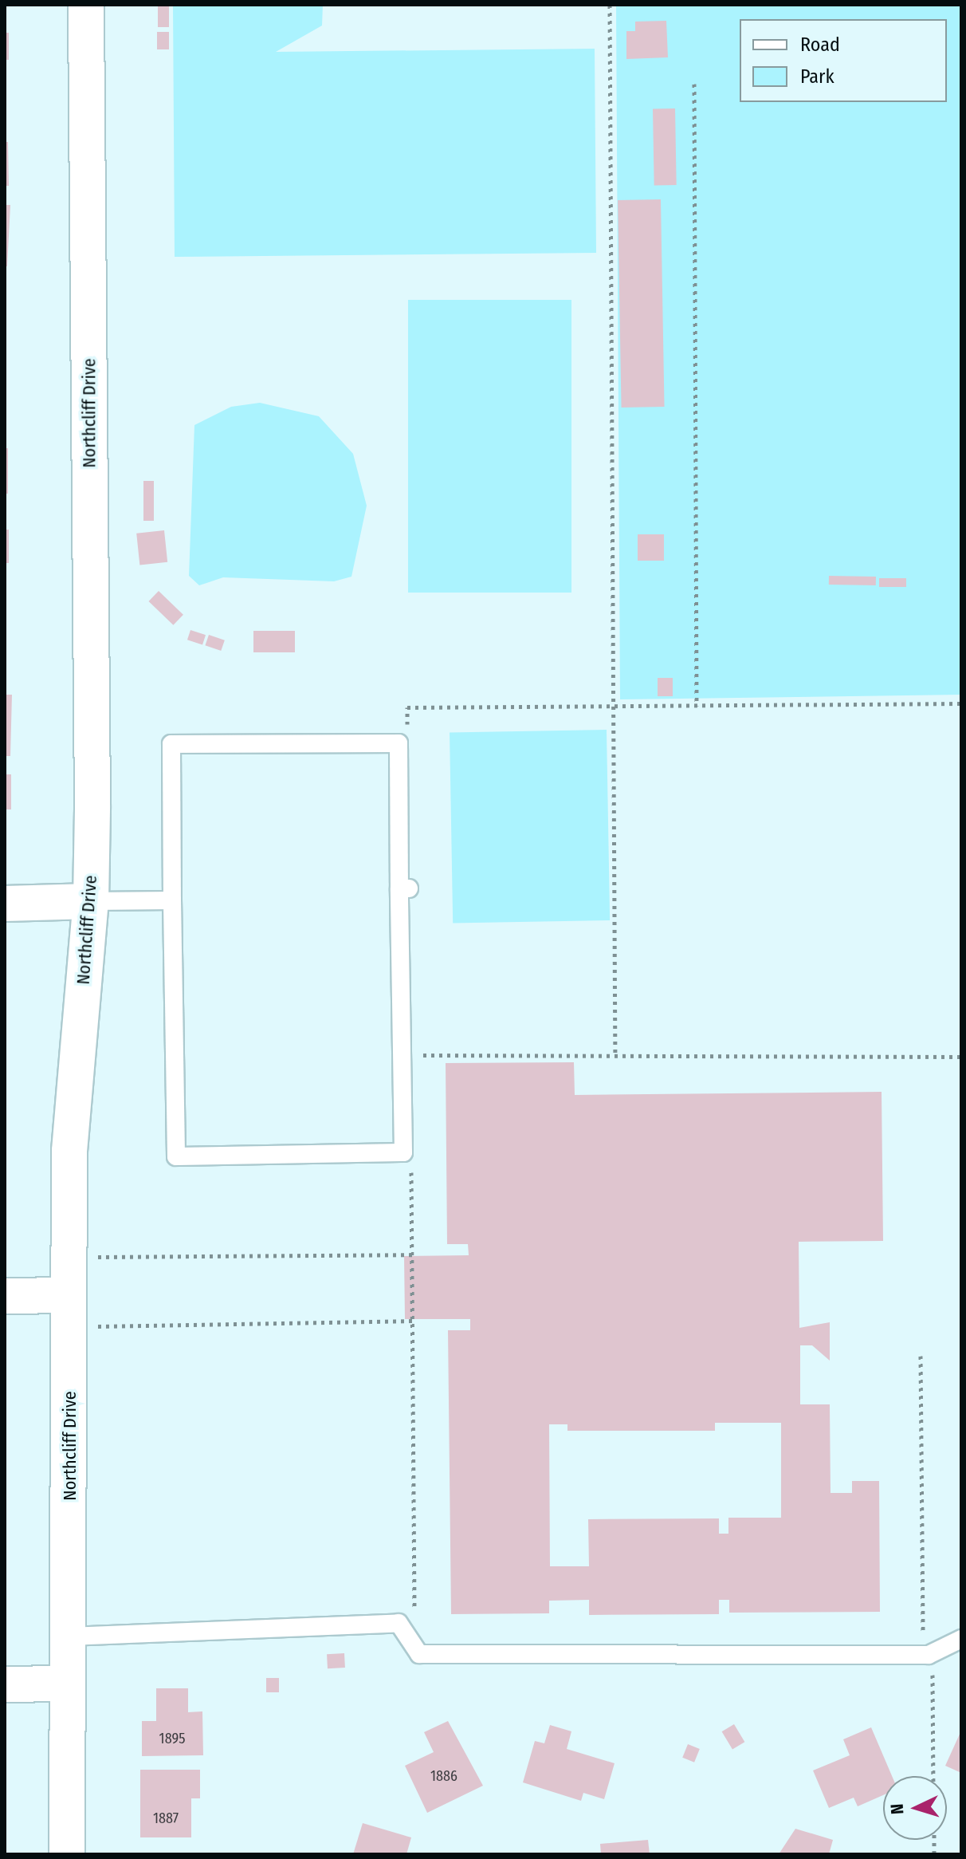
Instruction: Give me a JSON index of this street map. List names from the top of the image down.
{
  "streets": {
    "street": ["Northcliff Drive"]
  },
  "house_numbers": ["1895", "1886", "1887"],
  "legend": ["Road", "Park"],
  "north": "left"
}
